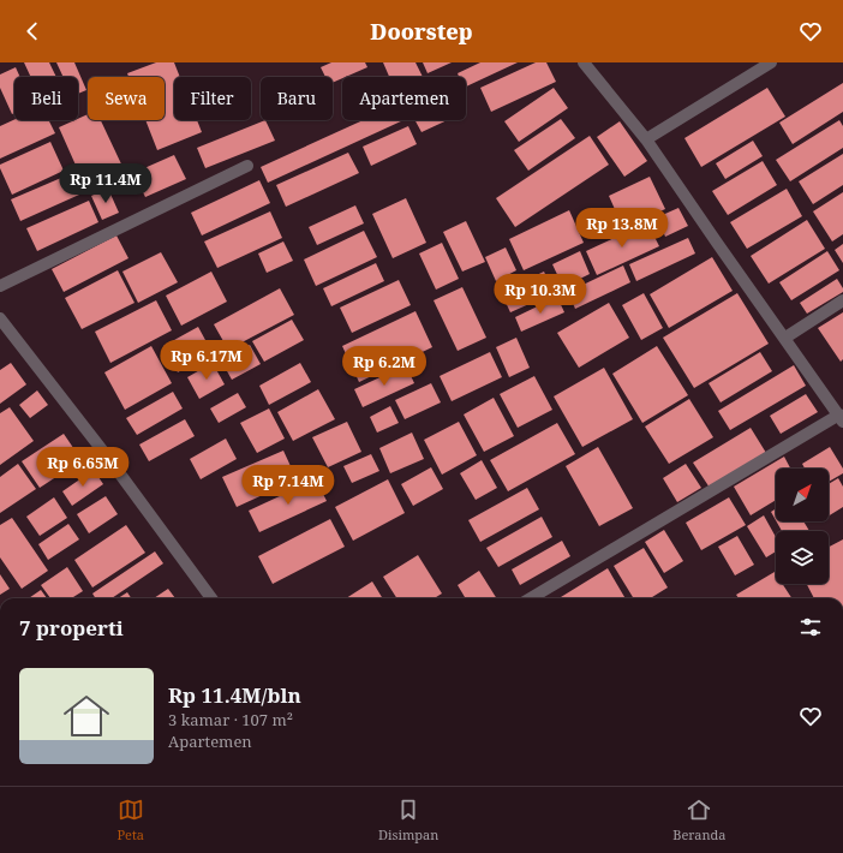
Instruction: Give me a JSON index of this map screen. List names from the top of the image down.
{
  "north": "top right",
  "page": {
    "header": "Doorstep",
    "chip": [
      "Beli",
      "Sewa",
      "Filter",
      "Baru",
      "Apartemen"
    ],
    "price": [
      "Rp 11.4M",
      "Rp 13.8M",
      "Rp 10.3M",
      "Rp 6.17M",
      "Rp 6.2M",
      "Rp 6.65M",
      "Rp 7.14M"
    ],
    "heading": "7 properti",
    "list": [
      {
        "name": "Rp 11.4M/bln",
        "note": "3 kamar · 107 m² · Apartemen"
      }
    ],
    "tabs": ["Peta", "Disimpan", "Beranda"]
  }
}
